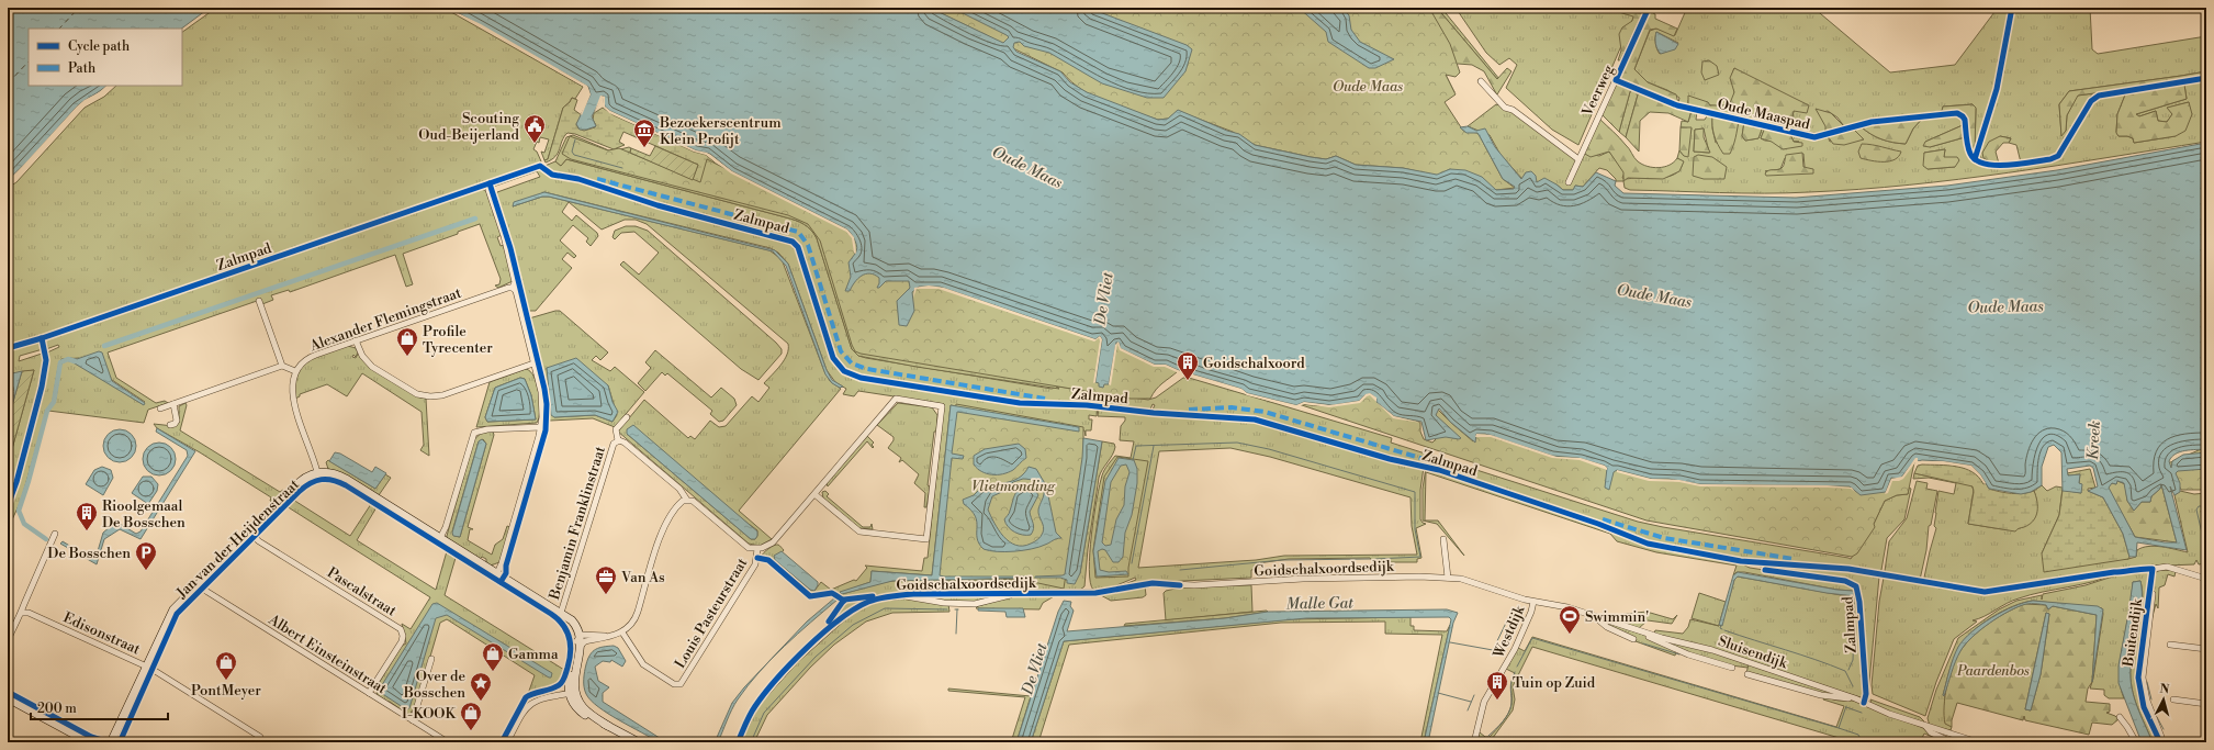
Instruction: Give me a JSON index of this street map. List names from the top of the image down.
{
  "streets": {
    "street": [
      "Veerweg",
      "Alexander Flemingstraat",
      "Benjamin Franklinstraat",
      "Jan van der Heijdenstraat",
      "Goidschalxoordsedijk",
      "Pascalstraat",
      "Louis Pasteurstraat",
      "Westdijk",
      "Edisonstraat",
      "Buitendijk",
      "Sluisendijk",
      "Albert Einsteinstraat"
    ],
    "cycle path": ["Oude Maaspad", "Zalmpad"]
  },
  "crossings": [
    ["Benjamin Franklinstraat", "Jan van der Heijdenstraat"],
    ["Benjamin Franklinstraat", "Louis Pasteurstraat"],
    ["Jan van der Heijdenstraat", "Pascalstraat"],
    ["Jan van der Heijdenstraat", "Edisonstraat"],
    ["Jan van der Heijdenstraat", "Albert Einsteinstraat"],
    ["Goidschalxoordsedijk", "Westdijk"],
    ["Goidschalxoordsedijk", "Sluisendijk"],
    ["Pascalstraat", "Albert Einsteinstraat"],
    ["Westdijk", "Sluisendijk"]
  ],
  "water": [
    "Oude Maas",
    "De Vliet",
    "Kreek",
    "Malle Gat"
  ],
  "parks": ["Oude Maas", "Vlietmonding", "Paardenbos"],
  "places": {
    "public building": ["Scouting Oud-Beijerland"],
    "museum": ["Bezoekerscentrum Klein Profijt"],
    "shop": [
      "Profile Tyrecenter",
      "Gamma",
      "PontMeyer",
      "I-KOOK"
    ],
    "building": ["Goidschalxoord", "Rioolgemaal De Bosschen", "Tuin op Zuid"],
    "parking": ["De Bosschen"],
    "office": ["Van As"],
    "sports": ["Swimmin'"],
    "place": ["Over de Bosschen"]
  },
  "legend": ["Cycle path", "Path"],
  "scale_bar": "200 m",
  "north": "top"
}
